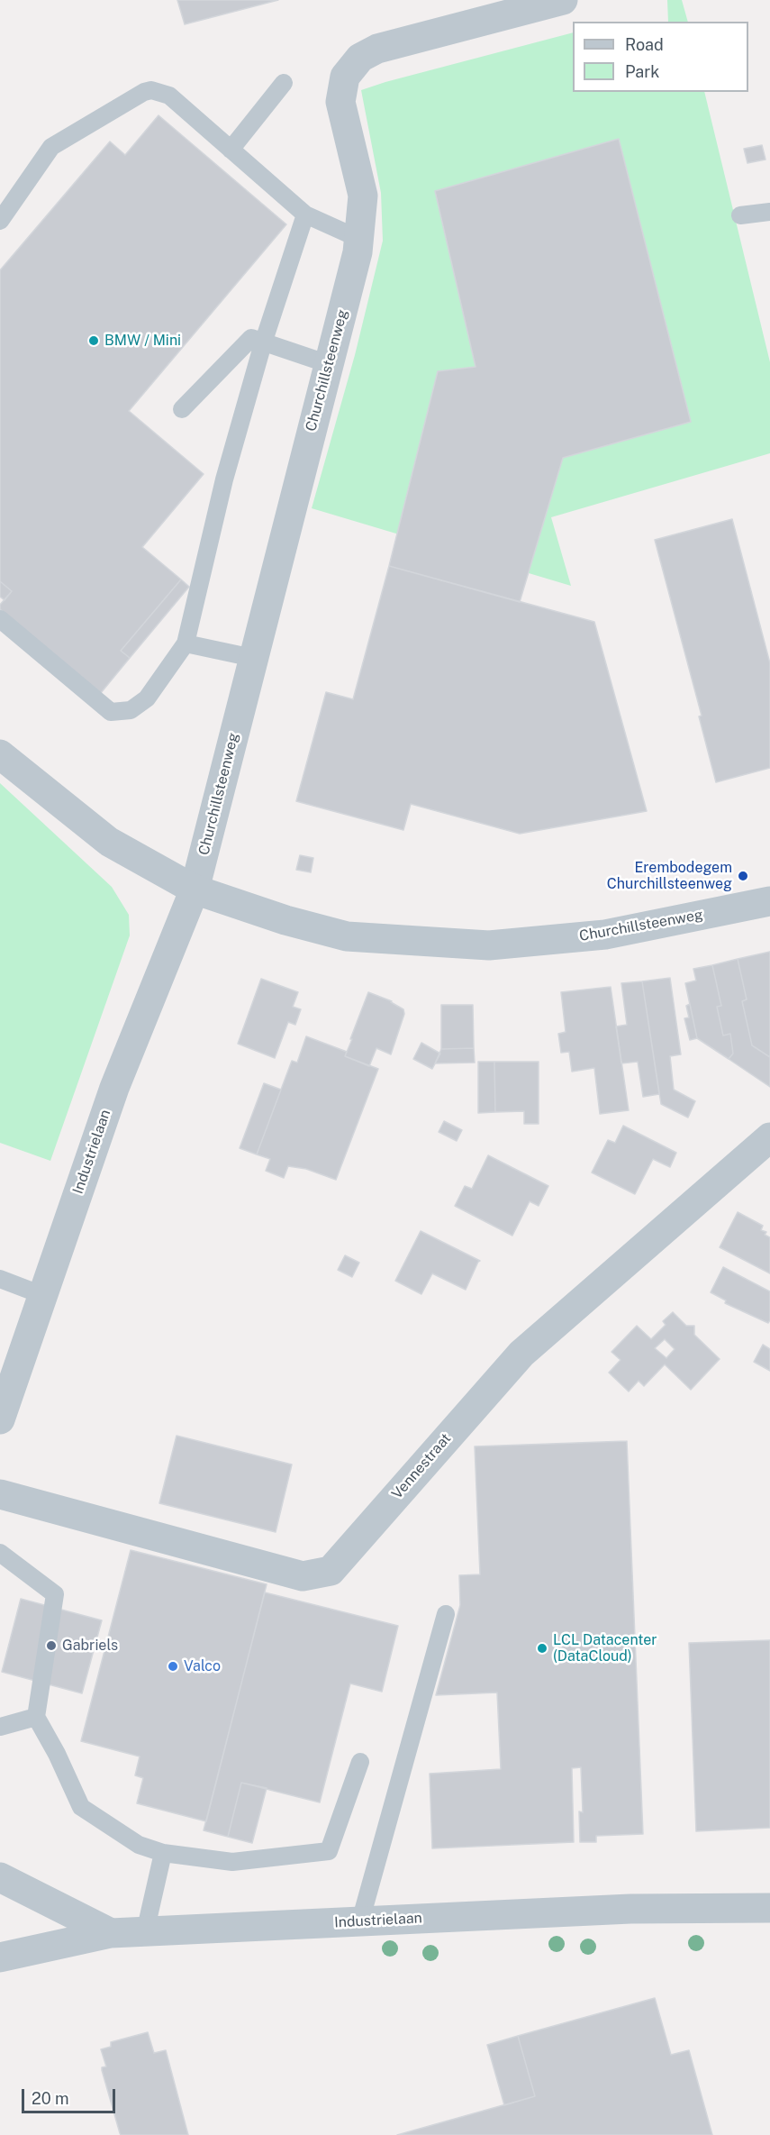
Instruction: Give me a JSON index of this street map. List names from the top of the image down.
{
  "streets": {
    "street": ["Churchillsteenweg", "Industrielaan", "Vennestraat"]
  },
  "crossings": [
    ["Churchillsteenweg", "Industrielaan"]
  ],
  "places": [
    "BMW / Mini",
    "Erembodegem Churchillsteenweg",
    "Gabriels",
    "LCL Datacenter (DataCloud)",
    "Valco"
  ],
  "legend": ["Road", "Park"],
  "scale_bar": "20 m"
}
